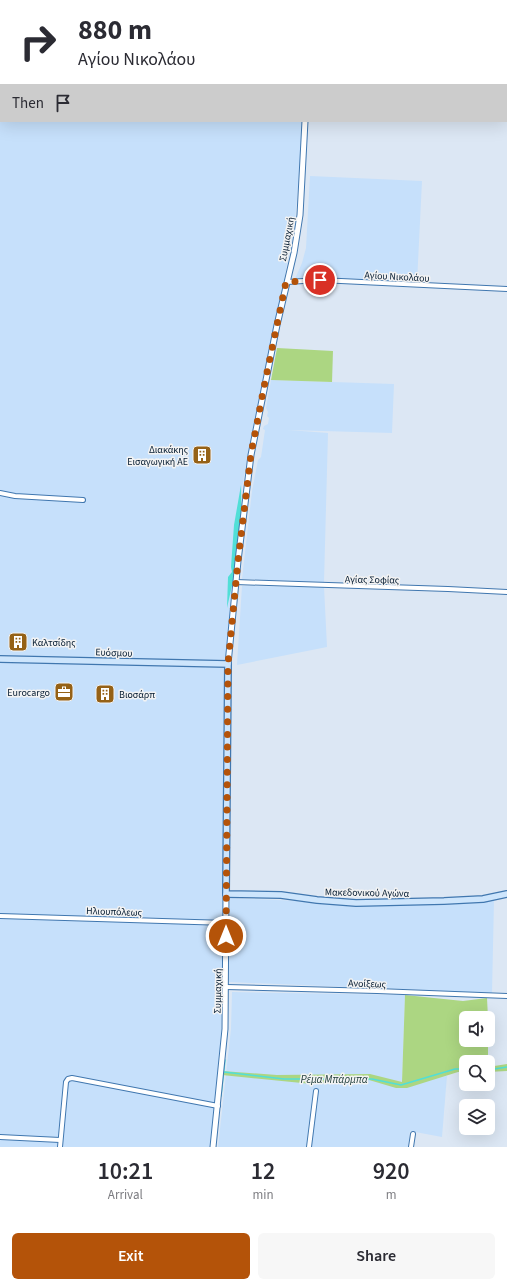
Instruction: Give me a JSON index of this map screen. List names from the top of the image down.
{
  "streets": {
    "main road": ["Συμμαχική", "Ευόσμου", "Μακεδονικού Αγώνα"],
    "street": [
      "Αγίου Νικολάου",
      "Αγίας Σοφίας",
      "Ηλιουπόλεως",
      "Ανοίξεως"
    ]
  },
  "crossings": [
    ["Συμμαχική", "Αγίου Νικολάου"],
    ["Συμμαχική", "Αγίας Σοφίας"],
    ["Συμμαχική", "Ευόσμου"],
    ["Συμμαχική", "Μακεδονικού Αγώνα"],
    ["Συμμαχική", "Ηλιουπόλεως"],
    ["Συμμαχική", "Ανοίξεως"]
  ],
  "water": ["Ρέμα Μπάρμπα"],
  "places": {
    "building": ["Διακάκης Εισαγωγική ΑΕ", "Καλτσίδης", "Βιοσάρπ"],
    "office": ["Eurocargo"]
  },
  "page": {
    "turn": ["880 m", "Αγίου Νικολάου"],
    "then": "Then",
    "eta": [
      "10:21",
      "Arrival",
      "12",
      "min",
      "920",
      "m"
    ],
    "buttons": ["Exit", "Share"]
  }
}
